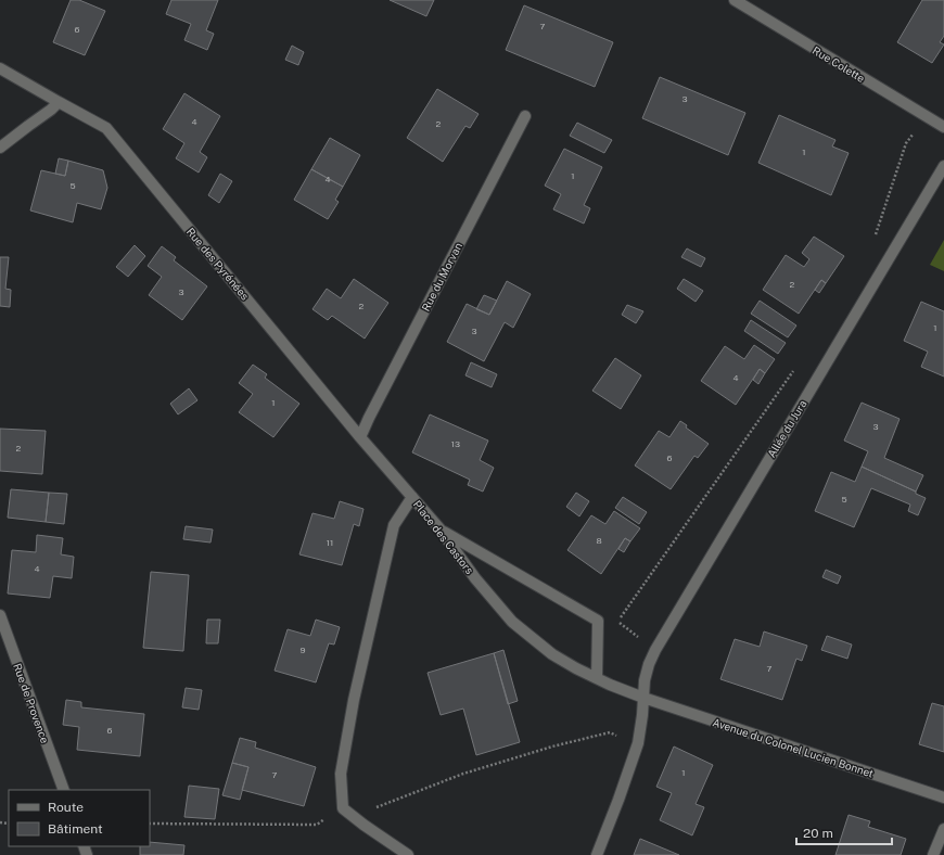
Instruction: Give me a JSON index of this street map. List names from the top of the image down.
{
  "streets": {
    "street": [
      "Rue Colette",
      "Rue des Pyrénées",
      "Rue du Morvan",
      "Allée du Jura",
      "Place des Castors",
      "Rue de Provence",
      "Avenue du Colonel Lucien Bonnet"
    ]
  },
  "crossings": [
    ["Rue des Pyrénées", "Rue du Morvan"],
    ["Rue des Pyrénées", "Place des Castors"],
    ["Allée du Jura", "Place des Castors"],
    ["Allée du Jura", "Avenue du Colonel Lucien Bonnet"],
    ["Place des Castors", "Avenue du Colonel Lucien Bonnet"]
  ],
  "house_numbers": [
    "7",
    "6",
    "3",
    "4",
    "2",
    "1",
    "1",
    "4",
    "5",
    "2",
    "3",
    "2",
    "1",
    "3",
    "4",
    "1",
    "3",
    "13",
    "2",
    "6",
    "5",
    "8",
    "11",
    "4",
    "9",
    "7",
    "6",
    "1",
    "7"
  ],
  "legend": ["Route", "Bâtiment"],
  "scale_bar": "20 m"
}
